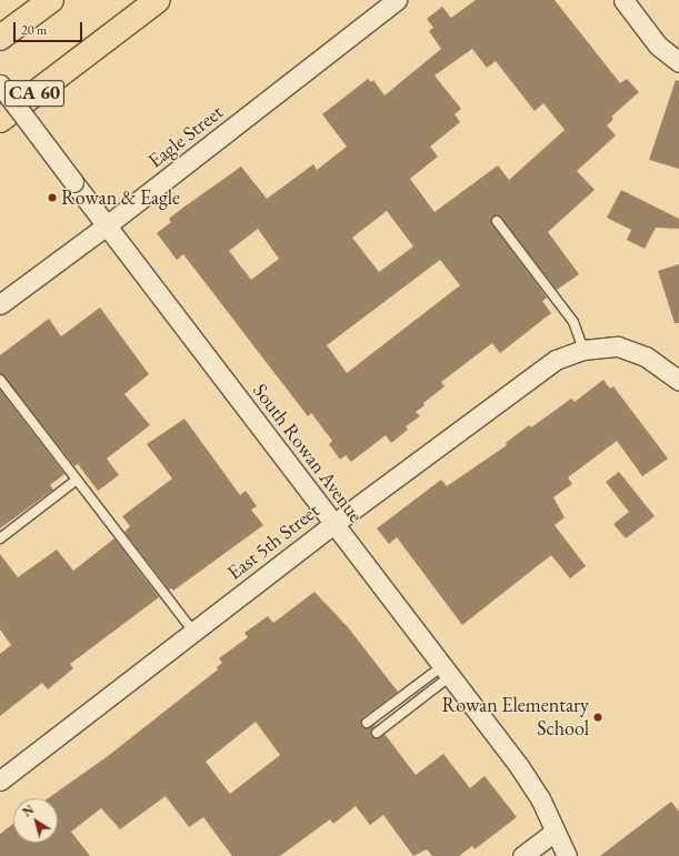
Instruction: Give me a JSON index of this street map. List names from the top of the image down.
{
  "streets": {
    "highway": ["CA 60"],
    "street": ["Eagle Street", "South Rowan Avenue", "East 5th Street"]
  },
  "crossings": [
    ["Eagle Street", "South Rowan Avenue"],
    ["South Rowan Avenue", "East 5th Street"]
  ],
  "places": ["Rowan & Eagle", "Rowan Elementary School"],
  "scale_bar": "20 m",
  "north": "top left"
}
